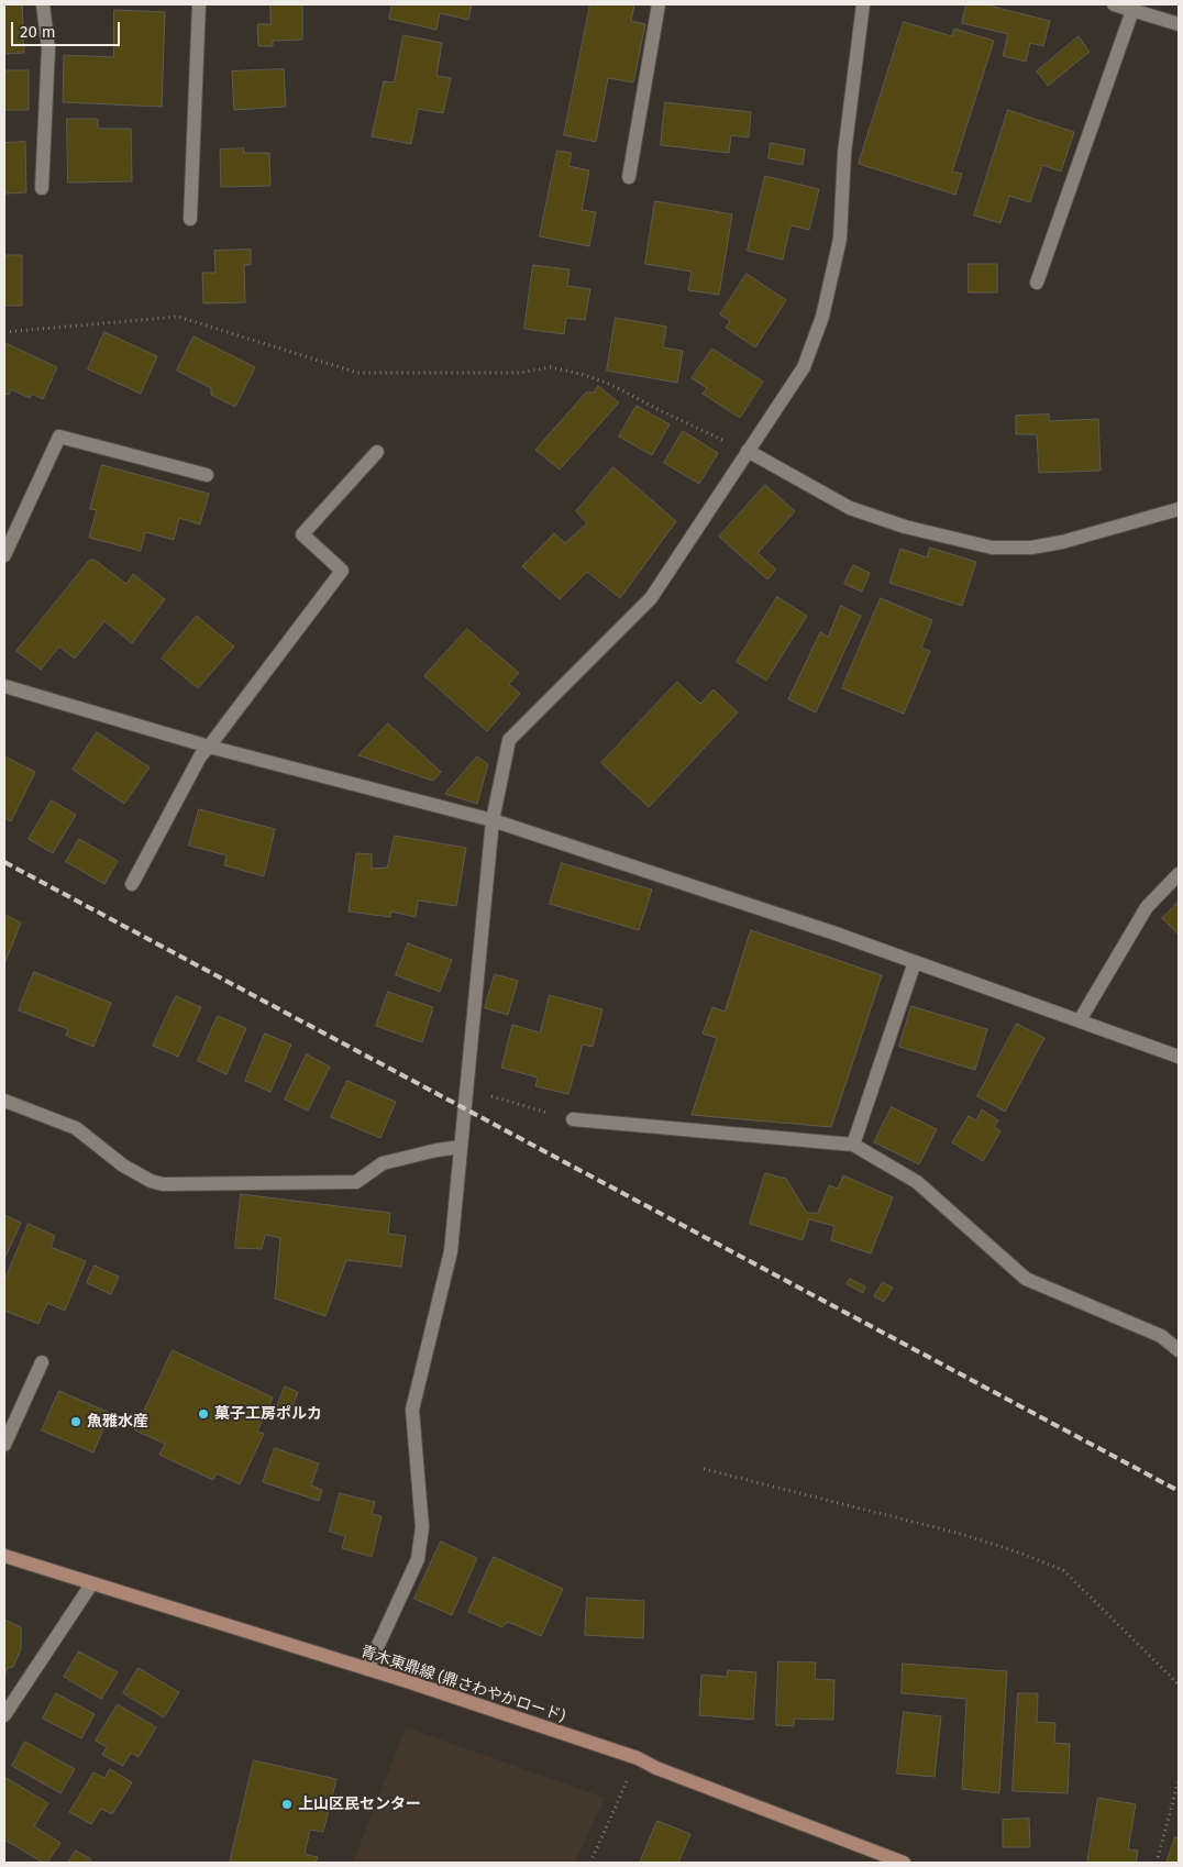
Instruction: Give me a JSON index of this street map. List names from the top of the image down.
{
  "streets": {
    "main road": ["青木東鼎線 (鼎さわやかロード)"]
  },
  "places": ["菓子工房ポルカ", "魚雅水産", "上山区民センター"],
  "scale_bar": "20 m"
}
